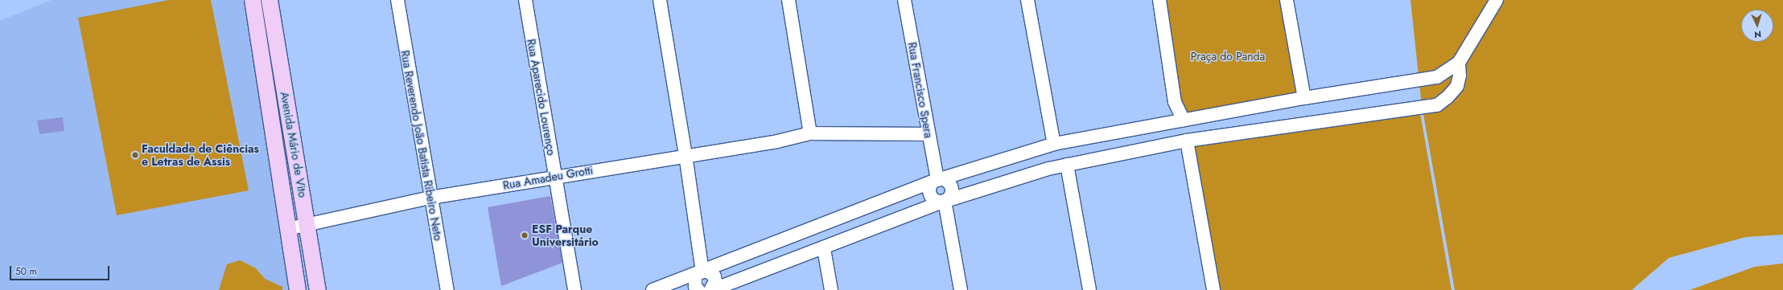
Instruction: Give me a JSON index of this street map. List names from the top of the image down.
{
  "streets": {
    "main road": ["Avenida Mário de Vito"],
    "street": [
      "Rua Francisco Spera",
      "Rua Aparecido Lourenço",
      "Rua Reverendo João Batista Ribeiro Neto",
      "Rua Amadeu Grotti"
    ]
  },
  "crossings": [
    ["Rua Francisco Spera", "Rua Amadeu Grotti"],
    ["Rua Aparecido Lourenço", "Rua Amadeu Grotti"],
    ["Avenida Mário de Vito", "Rua Amadeu Grotti"],
    ["Rua Reverendo João Batista Ribeiro Neto", "Rua Amadeu Grotti"]
  ],
  "parks": ["Praça do Panda"],
  "places": ["Faculdade de Ciências e Letras de Assis", "ESF Parque Universitário"],
  "scale_bar": "50 m",
  "north": "bottom"
}
